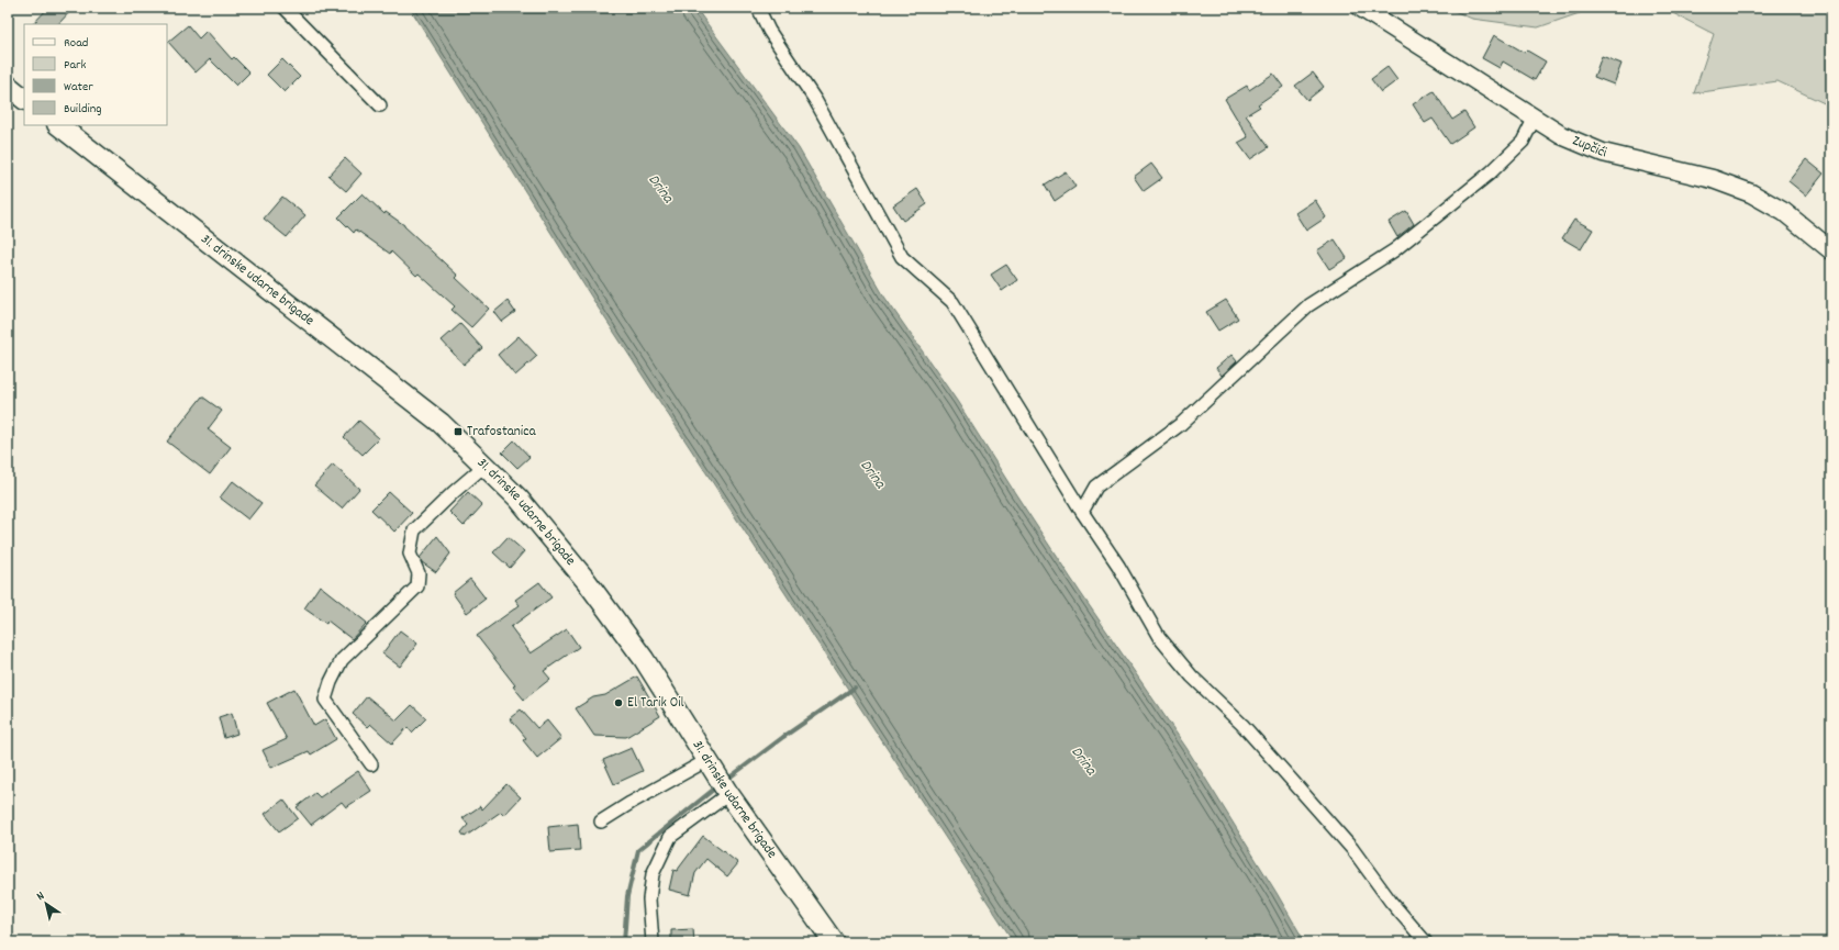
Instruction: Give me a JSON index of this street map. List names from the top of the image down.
{
  "streets": {
    "main road": ["Zupčići", "31. drinske udarne brigade"]
  },
  "water": ["Drina"],
  "places": {
    "transit": ["Trafostanica"],
    "other": ["El Tarik Oil"]
  },
  "legend": [
    "Road",
    "Park",
    "Water",
    "Building"
  ],
  "north": "top left"
}
